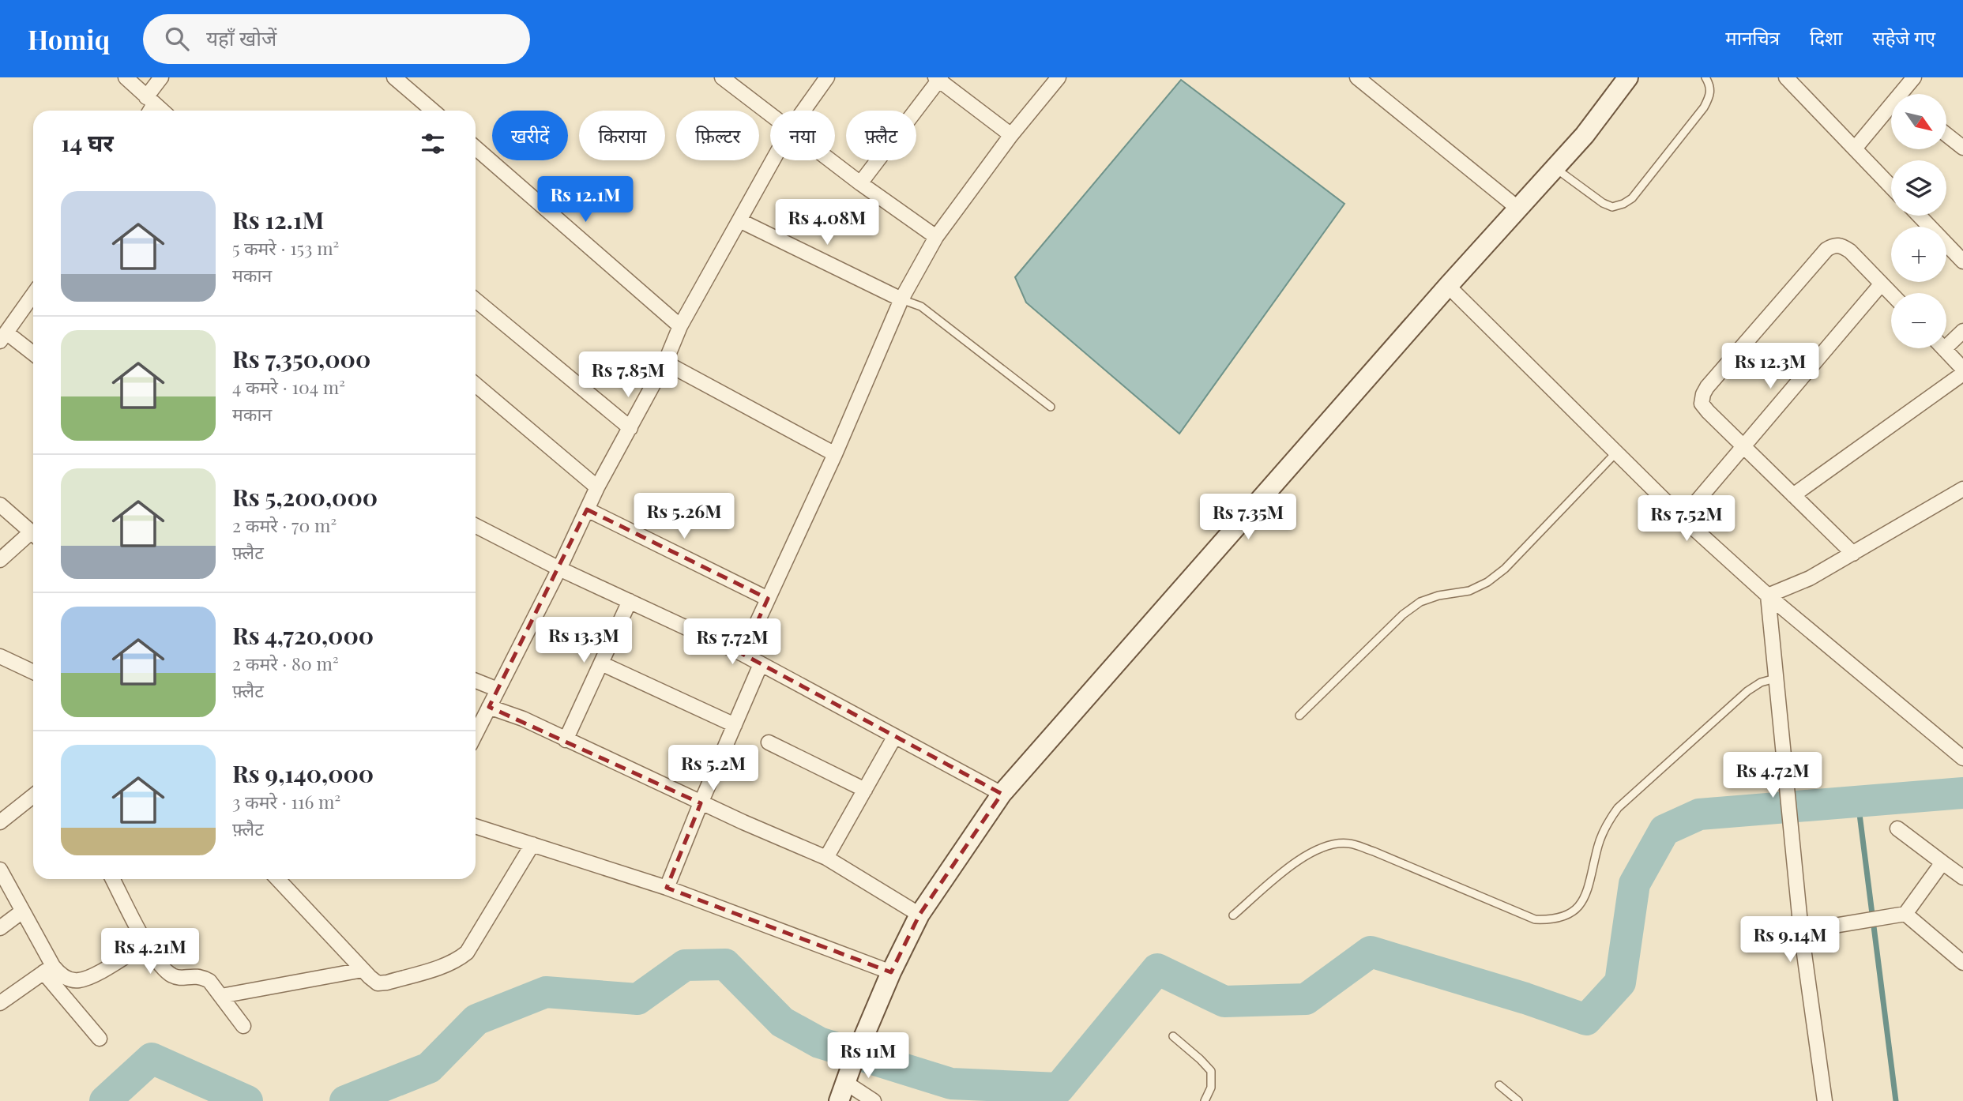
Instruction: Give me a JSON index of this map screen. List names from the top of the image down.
{
  "north": "bottom right",
  "page": {
    "header": "Homiq",
    "search": "यहाँ खोजें",
    "nav": ["मानचित्र", "दिशा", "सहेजे गए"],
    "map_buttons": ["+", "−"],
    "chip": [
      "खरीदें",
      "किराया",
      "फ़िल्टर",
      "नया",
      "फ़्लैट"
    ],
    "heading": "14 घर",
    "price": [
      "Rs 12.1M",
      "Rs 4.08M",
      "Rs 12.3M",
      "Rs 7.85M",
      "Rs 5.26M",
      "Rs 7.35M",
      "Rs 7.52M",
      "Rs 13.3M",
      "Rs 7.72M",
      "Rs 5.2M",
      "Rs 4.72M",
      "Rs 9.14M",
      "Rs 4.21M",
      "Rs 11M"
    ],
    "list": [
      {
        "name": "Rs 12.1M",
        "note": "5 कमरे · 153 m² · मकान"
      },
      {
        "name": "Rs 7,350,000",
        "note": "4 कमरे · 104 m² · मकान"
      },
      {
        "name": "Rs 5,200,000",
        "note": "2 कमरे · 70 m² · फ़्लैट"
      },
      {
        "name": "Rs 4,720,000",
        "note": "2 कमरे · 80 m² · फ़्लैट"
      },
      {
        "name": "Rs 9,140,000",
        "note": "3 कमरे · 116 m² · फ़्लैट"
      }
    ]
  }
}
